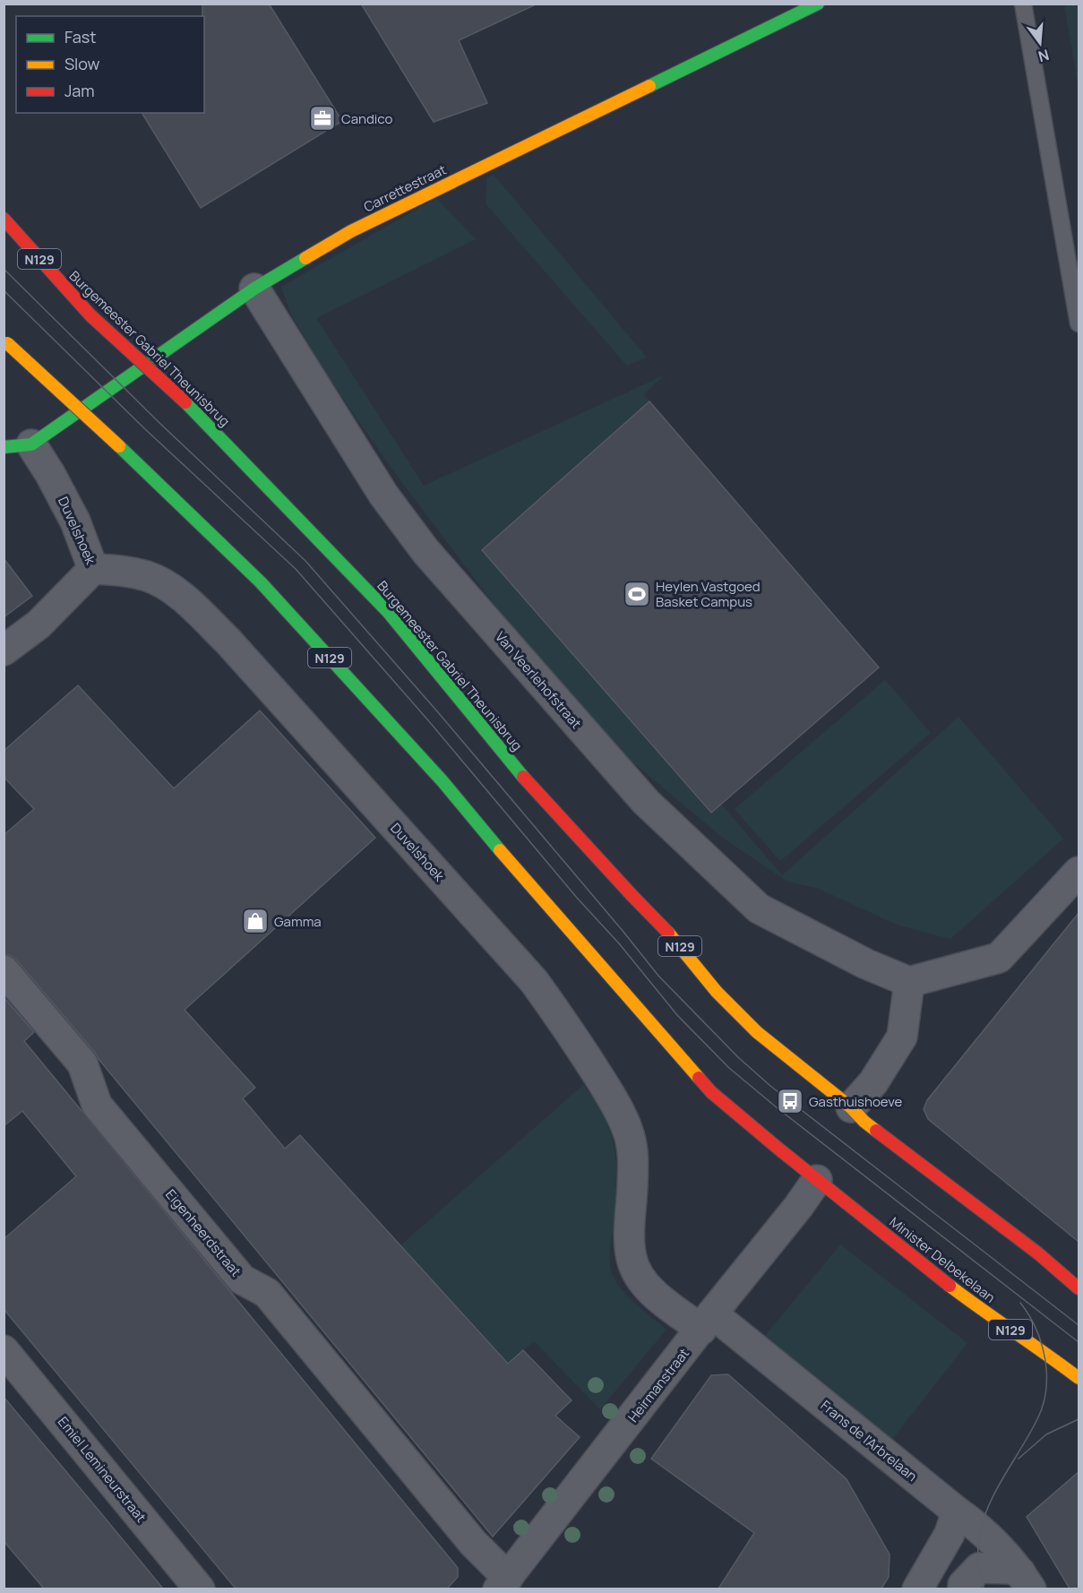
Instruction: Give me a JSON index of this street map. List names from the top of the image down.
{
  "streets": {
    "main road": [
      "Carrettestraat",
      "N129",
      "Burgemeester Gabriel Theunisbrug",
      "Minister Delbekelaan"
    ],
    "street": [
      "Duvelshoek",
      "Van Veerlehofstraat",
      "Eigenheerdstraat",
      "Heirmanstraat",
      "Frans de l'Arbrelaan",
      "Emiel Lemineurstraat"
    ]
  },
  "crossings": [
    ["Carrettestraat", "Duvelshoek"],
    ["Carrettestraat", "Van Veerlehofstraat"],
    ["N129", "Burgemeester Gabriel Theunisbrug"],
    ["N129", "Minister Delbekelaan"],
    ["N129", "Heirmanstraat"],
    ["Duvelshoek", "Heirmanstraat"],
    ["Duvelshoek", "Frans de l'Arbrelaan"],
    ["Eigenheerdstraat", "Heirmanstraat"],
    ["Minister Delbekelaan", "Heirmanstraat"],
    ["Heirmanstraat", "Frans de l'Arbrelaan"]
  ],
  "places": {
    "office": ["Candico"],
    "sports": ["Heylen Vastgoed Basket Campus"],
    "shop": ["Gamma"],
    "bus stop": ["Gasthuishoeve"]
  },
  "legend": ["Fast", "Slow", "Jam"],
  "north": "bottom"
}
